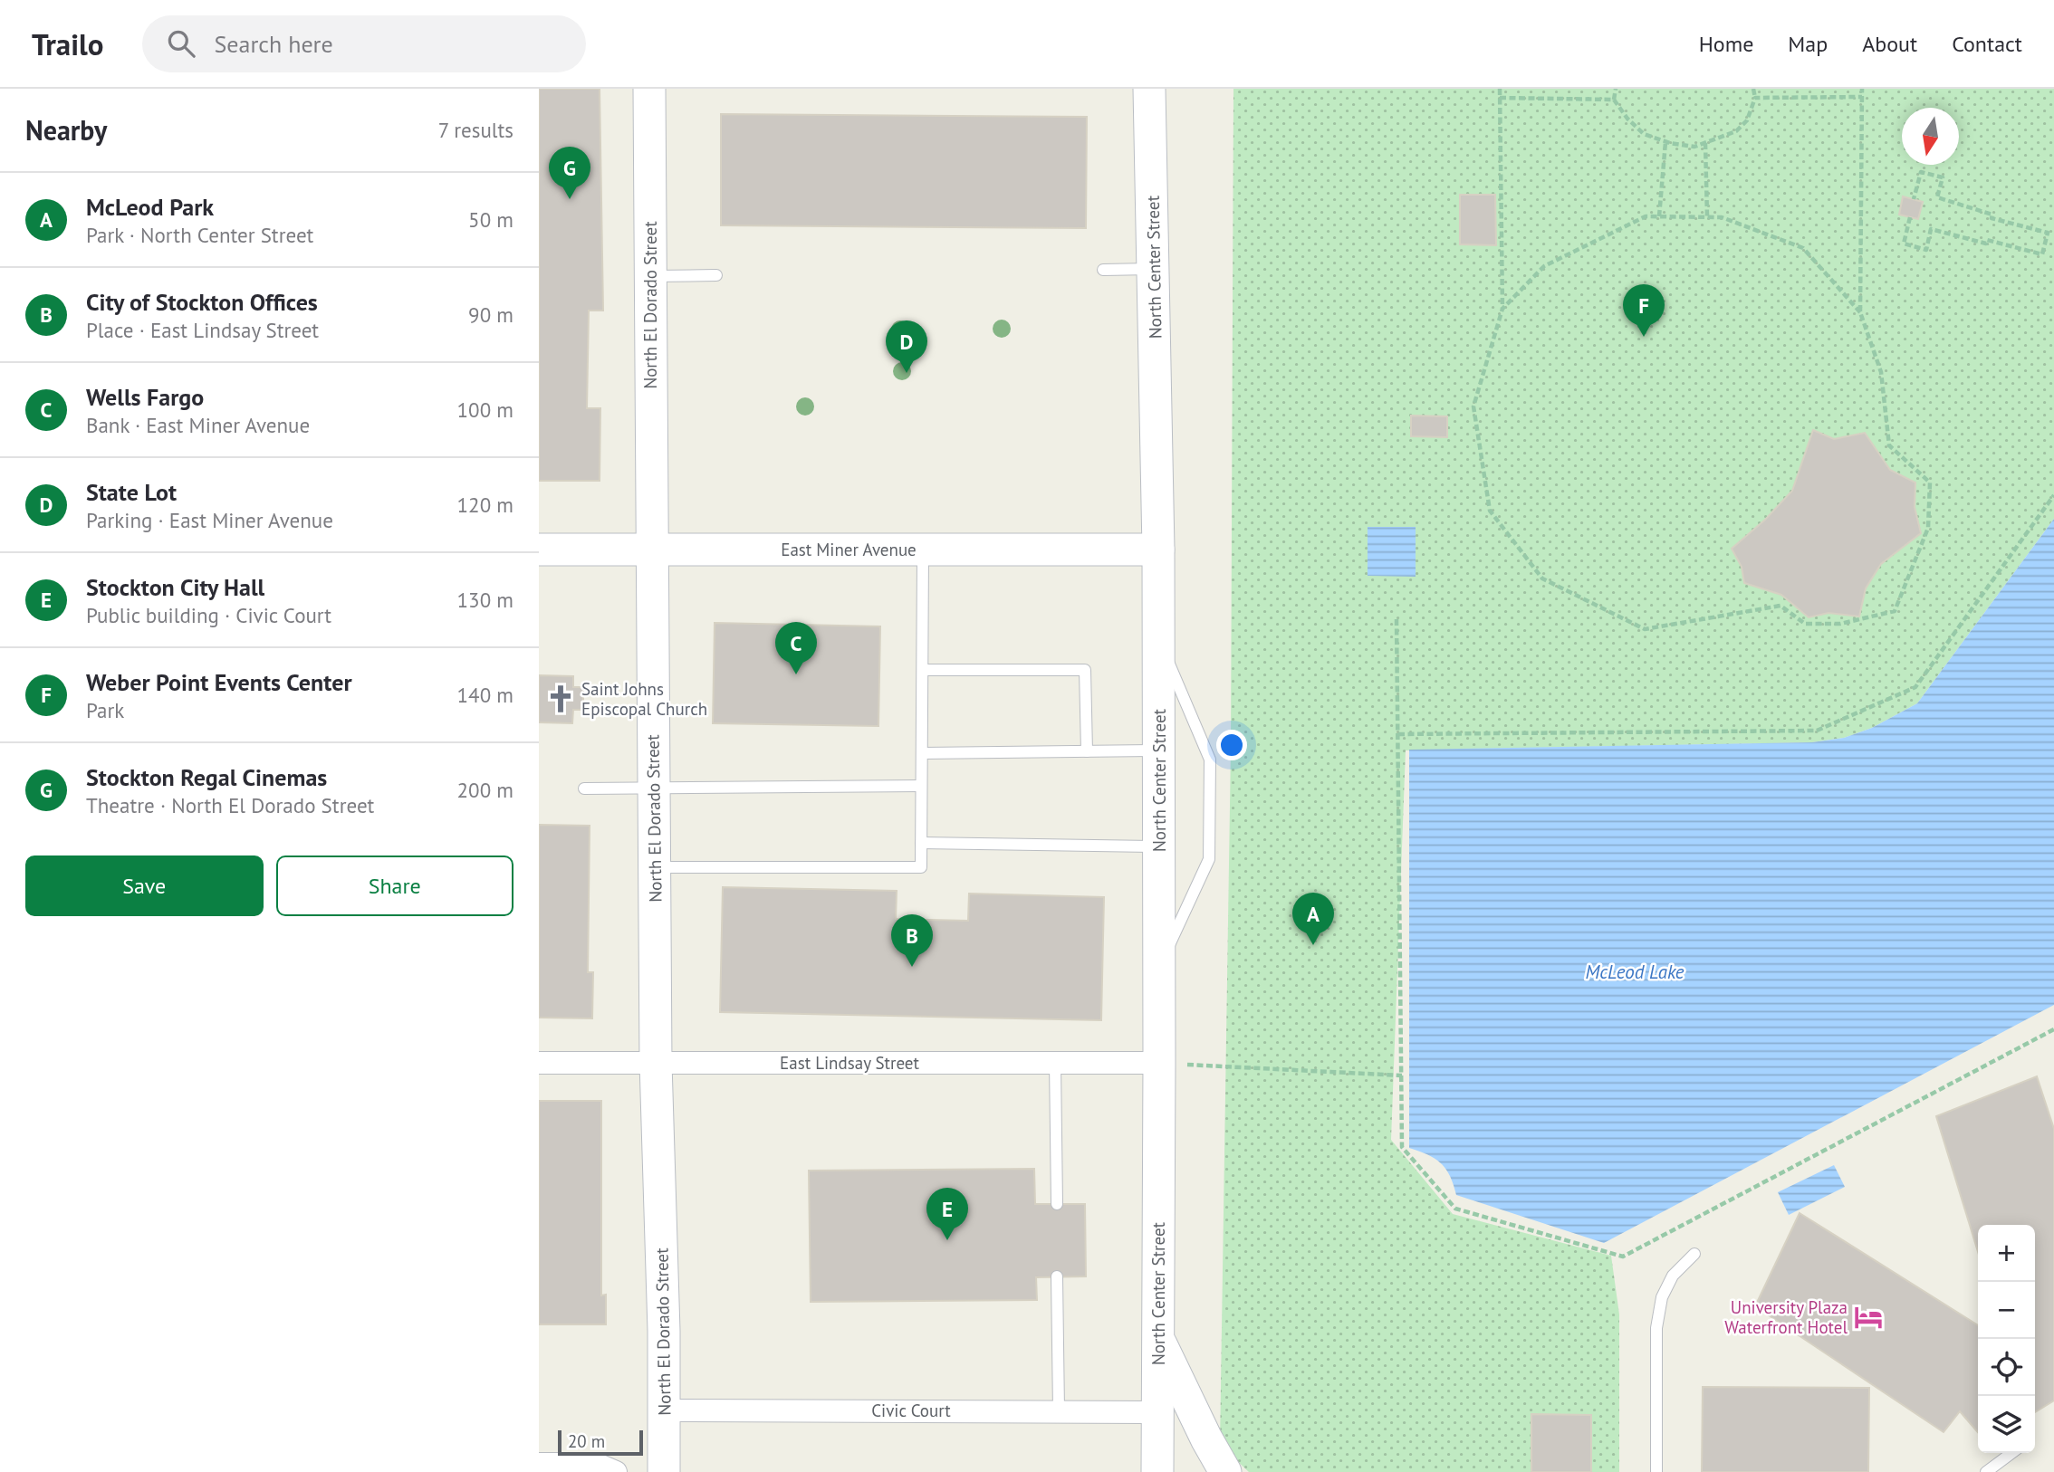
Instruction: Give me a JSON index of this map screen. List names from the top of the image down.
{
  "streets": {
    "main road": ["North Center Street", "North El Dorado Street", "East Miner Avenue"],
    "street": ["East Lindsay Street", "Civic Court"]
  },
  "crossings": [
    ["North Center Street", "East Miner Avenue"],
    ["North Center Street", "East Lindsay Street"],
    ["North Center Street", "Civic Court"],
    ["North El Dorado Street", "East Miner Avenue"],
    ["North El Dorado Street", "East Lindsay Street"],
    ["North El Dorado Street", "Civic Court"]
  ],
  "water": ["McLeod Lake"],
  "places": {
    "church": ["Saint Johns Episcopal Church"],
    "hotel": ["University Plaza Waterfront Hotel"]
  },
  "scale_bar": "20 m",
  "north": "bottom",
  "page": {
    "header": "Trailo",
    "search": "Search here",
    "nav": [
      "Home",
      "Map",
      "About",
      "Contact"
    ],
    "heading": ["Nearby", "7 results"],
    "pins": [
      "G",
      "F",
      "D",
      "C",
      "A",
      "B",
      "E"
    ],
    "list": [
      {
        "mark": "A",
        "name": "McLeod Park",
        "note": "Park · North Center Street",
        "value": "50 m"
      },
      {
        "mark": "B",
        "name": "City of Stockton Offices",
        "note": "Place · East Lindsay Street",
        "value": "90 m"
      },
      {
        "mark": "C",
        "name": "Wells Fargo",
        "note": "Bank · East Miner Avenue",
        "value": "100 m"
      },
      {
        "mark": "D",
        "name": "State Lot",
        "note": "Parking · East Miner Avenue",
        "value": "120 m"
      },
      {
        "mark": "E",
        "name": "Stockton City Hall",
        "note": "Public building · Civic Court",
        "value": "130 m"
      },
      {
        "mark": "F",
        "name": "Weber Point Events Center",
        "note": "Park",
        "value": "140 m"
      },
      {
        "mark": "G",
        "name": "Stockton Regal Cinemas",
        "note": "Theatre · North El Dorado Street",
        "value": "200 m"
      }
    ],
    "buttons": ["Save", "Share"],
    "map_buttons": ["+", "−"],
    "scale": "20 m"
  }
}
